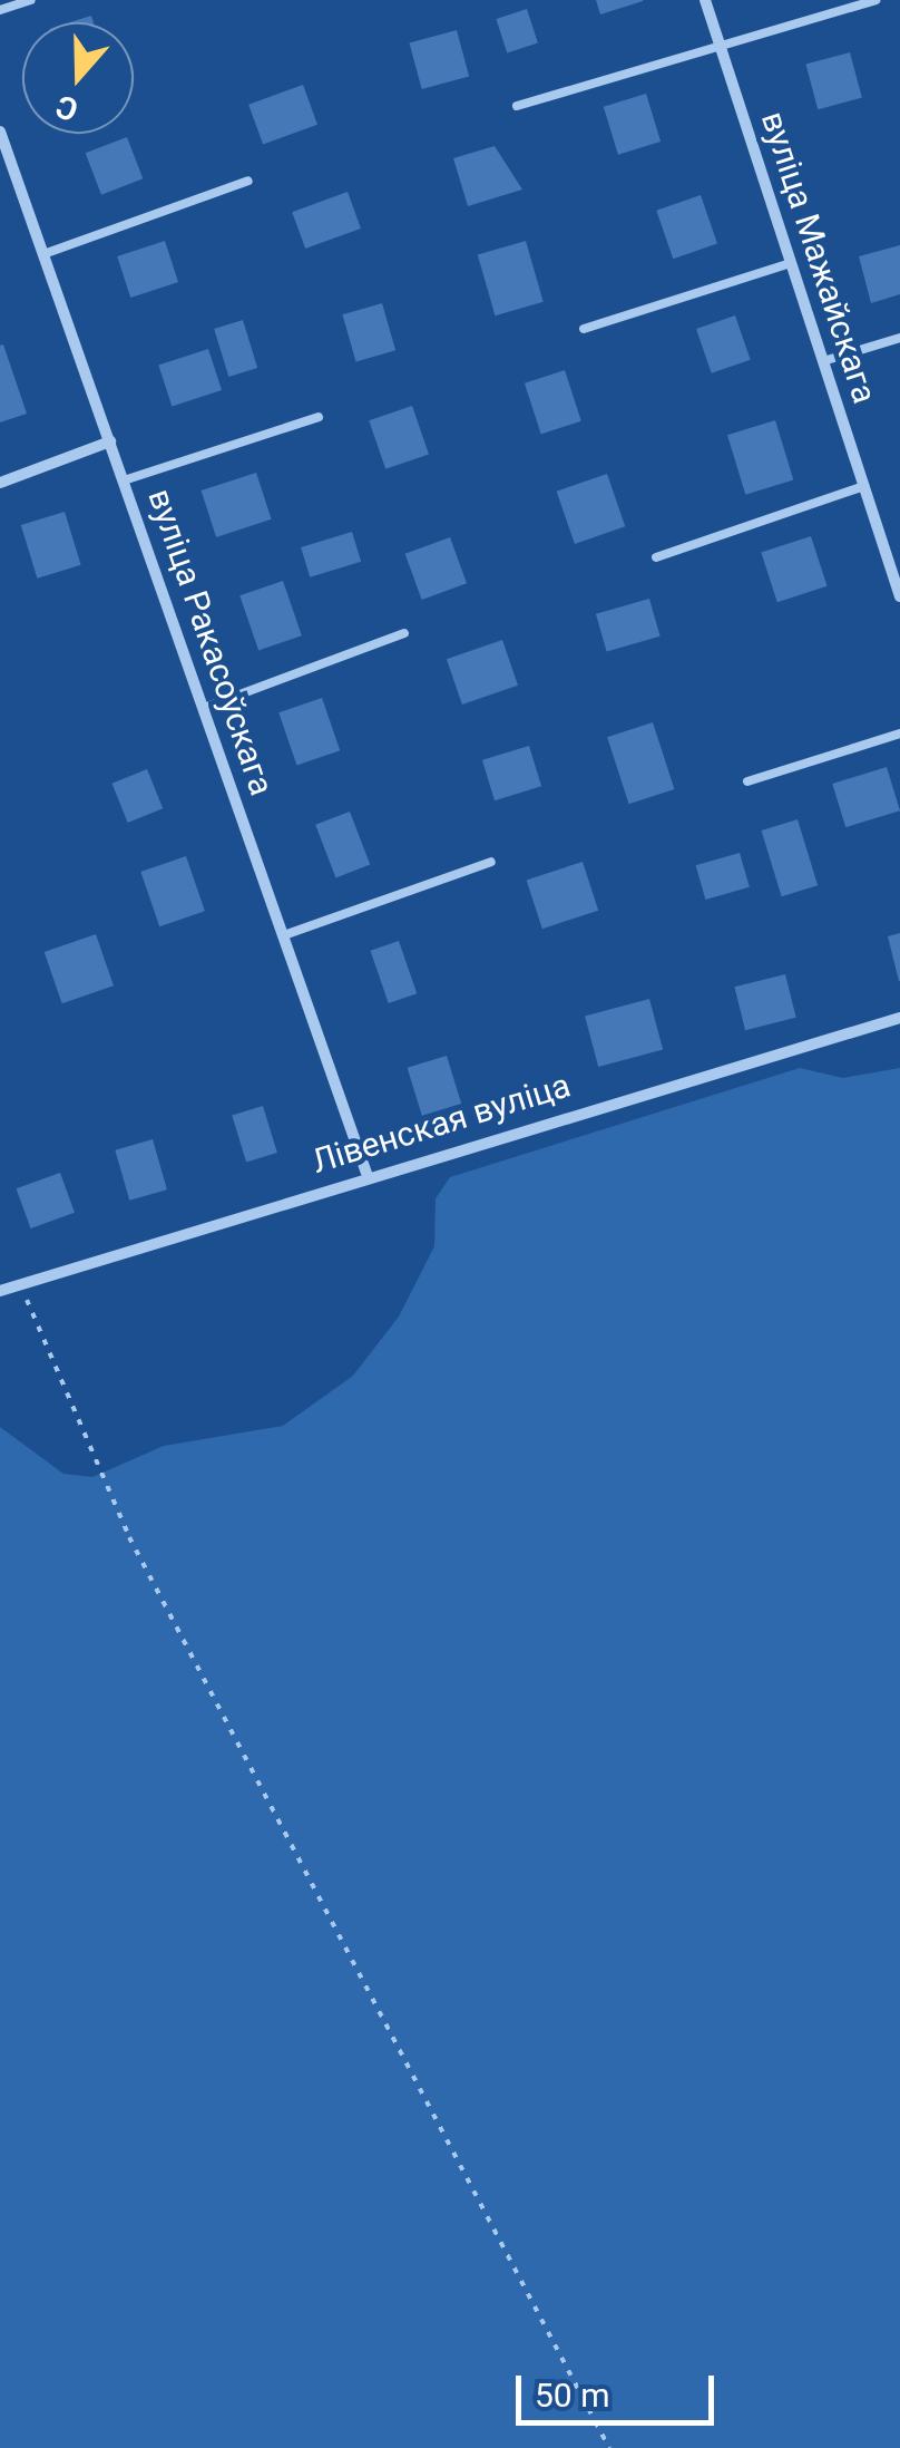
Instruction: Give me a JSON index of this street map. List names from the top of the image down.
{
  "streets": {
    "street": ["вуліца Мажайскага", "вуліца Ракасоўскага", "Лівенская вуліца"]
  },
  "crossings": [
    ["вуліца Ракасоўскага", "Лівенская вуліца"]
  ],
  "scale_bar": "50 m",
  "north": "bottom"
}
